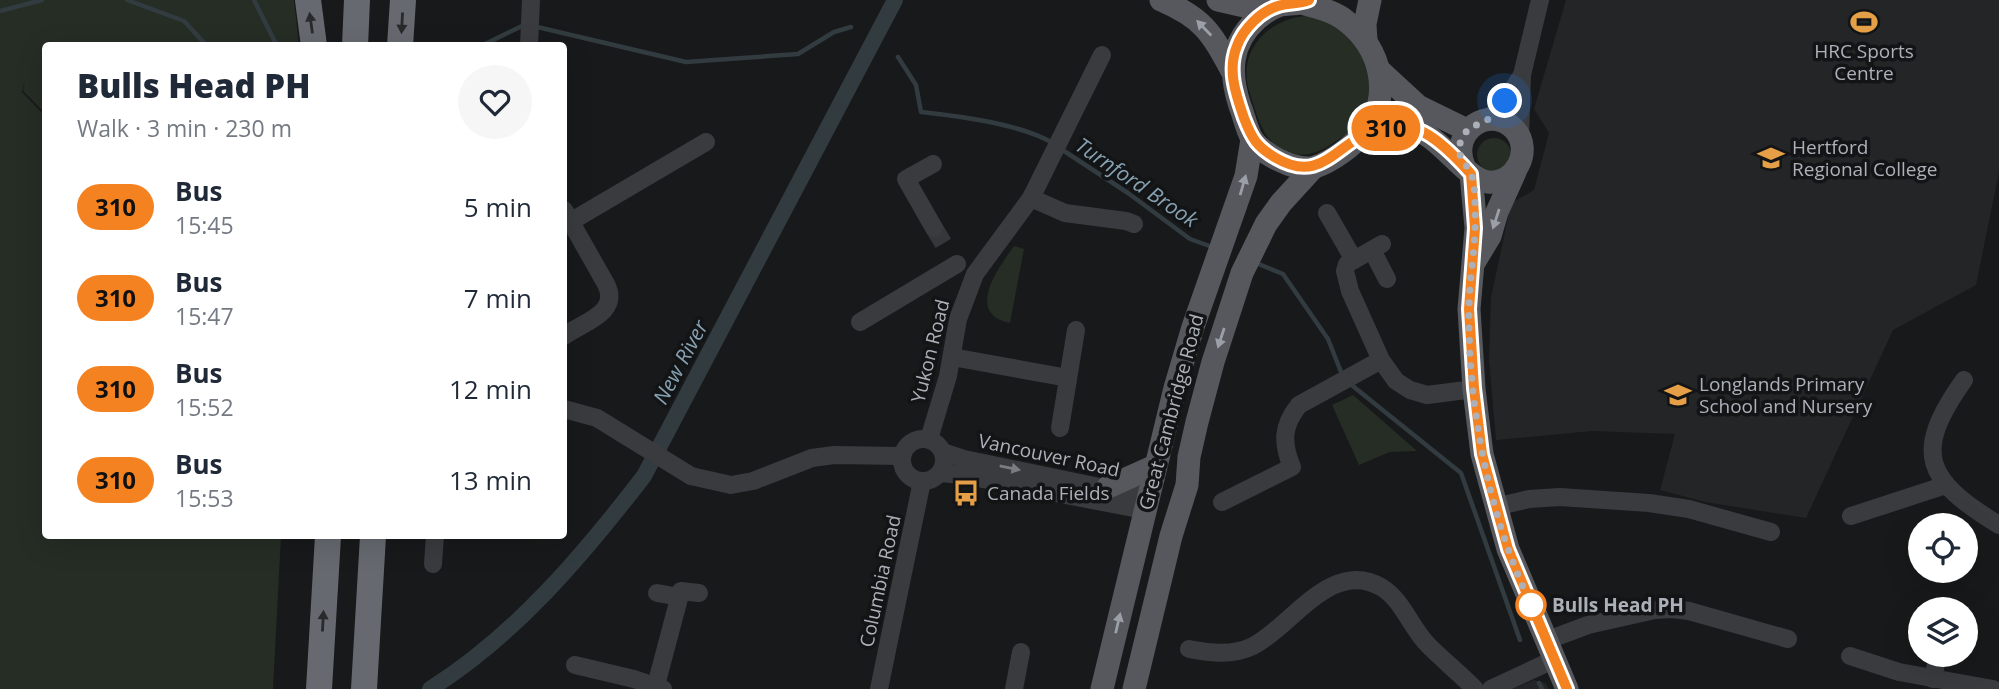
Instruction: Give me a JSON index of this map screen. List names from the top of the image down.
{
  "streets": {
    "main road": ["Great Cambridge Road"],
    "street": ["Yukon Road", "Vancouver Road", "Columbia Road"]
  },
  "crossings": [
    ["Yukon Road", "Vancouver Road"],
    ["Yukon Road", "Columbia Road"],
    ["Great Cambridge Road", "Vancouver Road"],
    ["Vancouver Road", "Columbia Road"]
  ],
  "water": ["Turnford Brook", "New River"],
  "places": {
    "sports": ["HRC Sports Centre"],
    "school or university": ["Hertford Regional College", "Longlands Primary School and Nursery"],
    "bus stop": ["Canada Fields"],
    "other": ["Bulls Head PH"]
  },
  "lines": ["bus line 310"],
  "page": {
    "on_map": "310",
    "heading": ["Bulls Head PH", "Walk · 3 min · 230 m"],
    "list": [
      {
        "mark": "310",
        "name": "Bus",
        "note": "15:45",
        "value": "5 min"
      },
      {
        "mark": "310",
        "name": "Bus",
        "note": "15:47",
        "value": "7 min"
      },
      {
        "mark": "310",
        "name": "Bus",
        "note": "15:52",
        "value": "12 min"
      },
      {
        "mark": "310",
        "name": "Bus",
        "note": "15:53",
        "value": "13 min"
      }
    ]
  }
}
